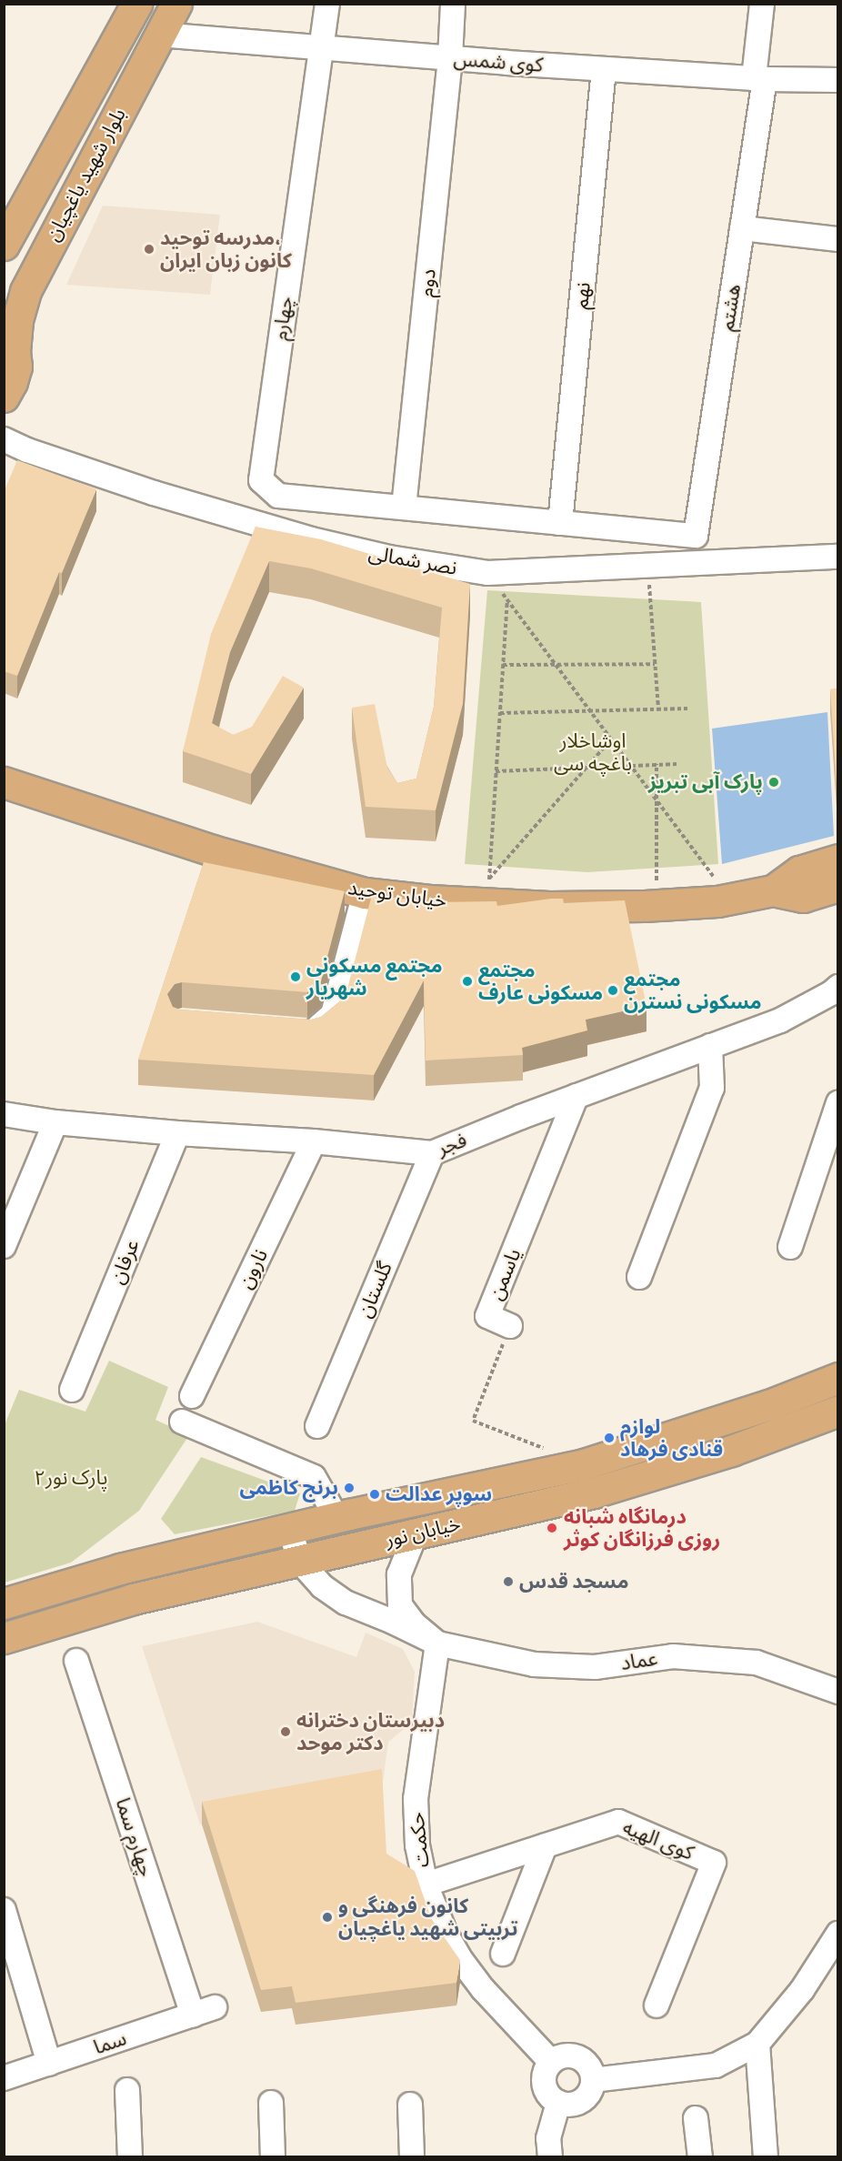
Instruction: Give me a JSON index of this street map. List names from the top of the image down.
{
  "streets": {
    "main road": ["بلوار شهید یاغچیان", "خیابان توحید", "خیابان نور"],
    "street": [
      "کوی شمس",
      "دوم",
      "نهم",
      "هشتم",
      "چهارم",
      "نصر شمالی",
      "فجر",
      "عرفان",
      "نارون",
      "یاسمن",
      "گلستان",
      "عماد",
      "چهارم سما",
      "حکمت",
      "کوی الهیه",
      "سما"
    ]
  },
  "crossings": [
    ["کوی شمس", "بلوار شهید یاغچیان"],
    ["کوی شمس", "دوم"],
    ["کوی شمس", "نهم"],
    ["کوی شمس", "هشتم"],
    ["کوی شمس", "چهارم"],
    ["دوم", "چهارم"],
    ["نهم", "هشتم"],
    ["فجر", "عرفان"],
    ["فجر", "نارون"],
    ["فجر", "یاسمن"],
    ["فجر", "گلستان"],
    ["عماد", "حکمت"],
    ["چهارم سما", "سما"],
    ["حکمت", "کوی الهیه"]
  ],
  "parks": ["اوشاخلار باغچه سی", "پارک نور۲"],
  "places": [
    "مدرسه توحید، کانون زبان ایران",
    "پارک آبی تبریز",
    "مجتمع مسکونی شهریار",
    "مجتمع مسکونی عارف",
    "مجتمع مسکونی نسترن",
    "لوازم قنادی فرهاد",
    "برنج کاظمی",
    "سوپر عدالت",
    "درمانگاه شبانه روزی فرزانگان کوثر",
    "مسجد قدس",
    "دبیرستان دخترانه دکتر موحد",
    "کانون فرهنگی و تربیتی شهید یاغچیان"
  ]
}
